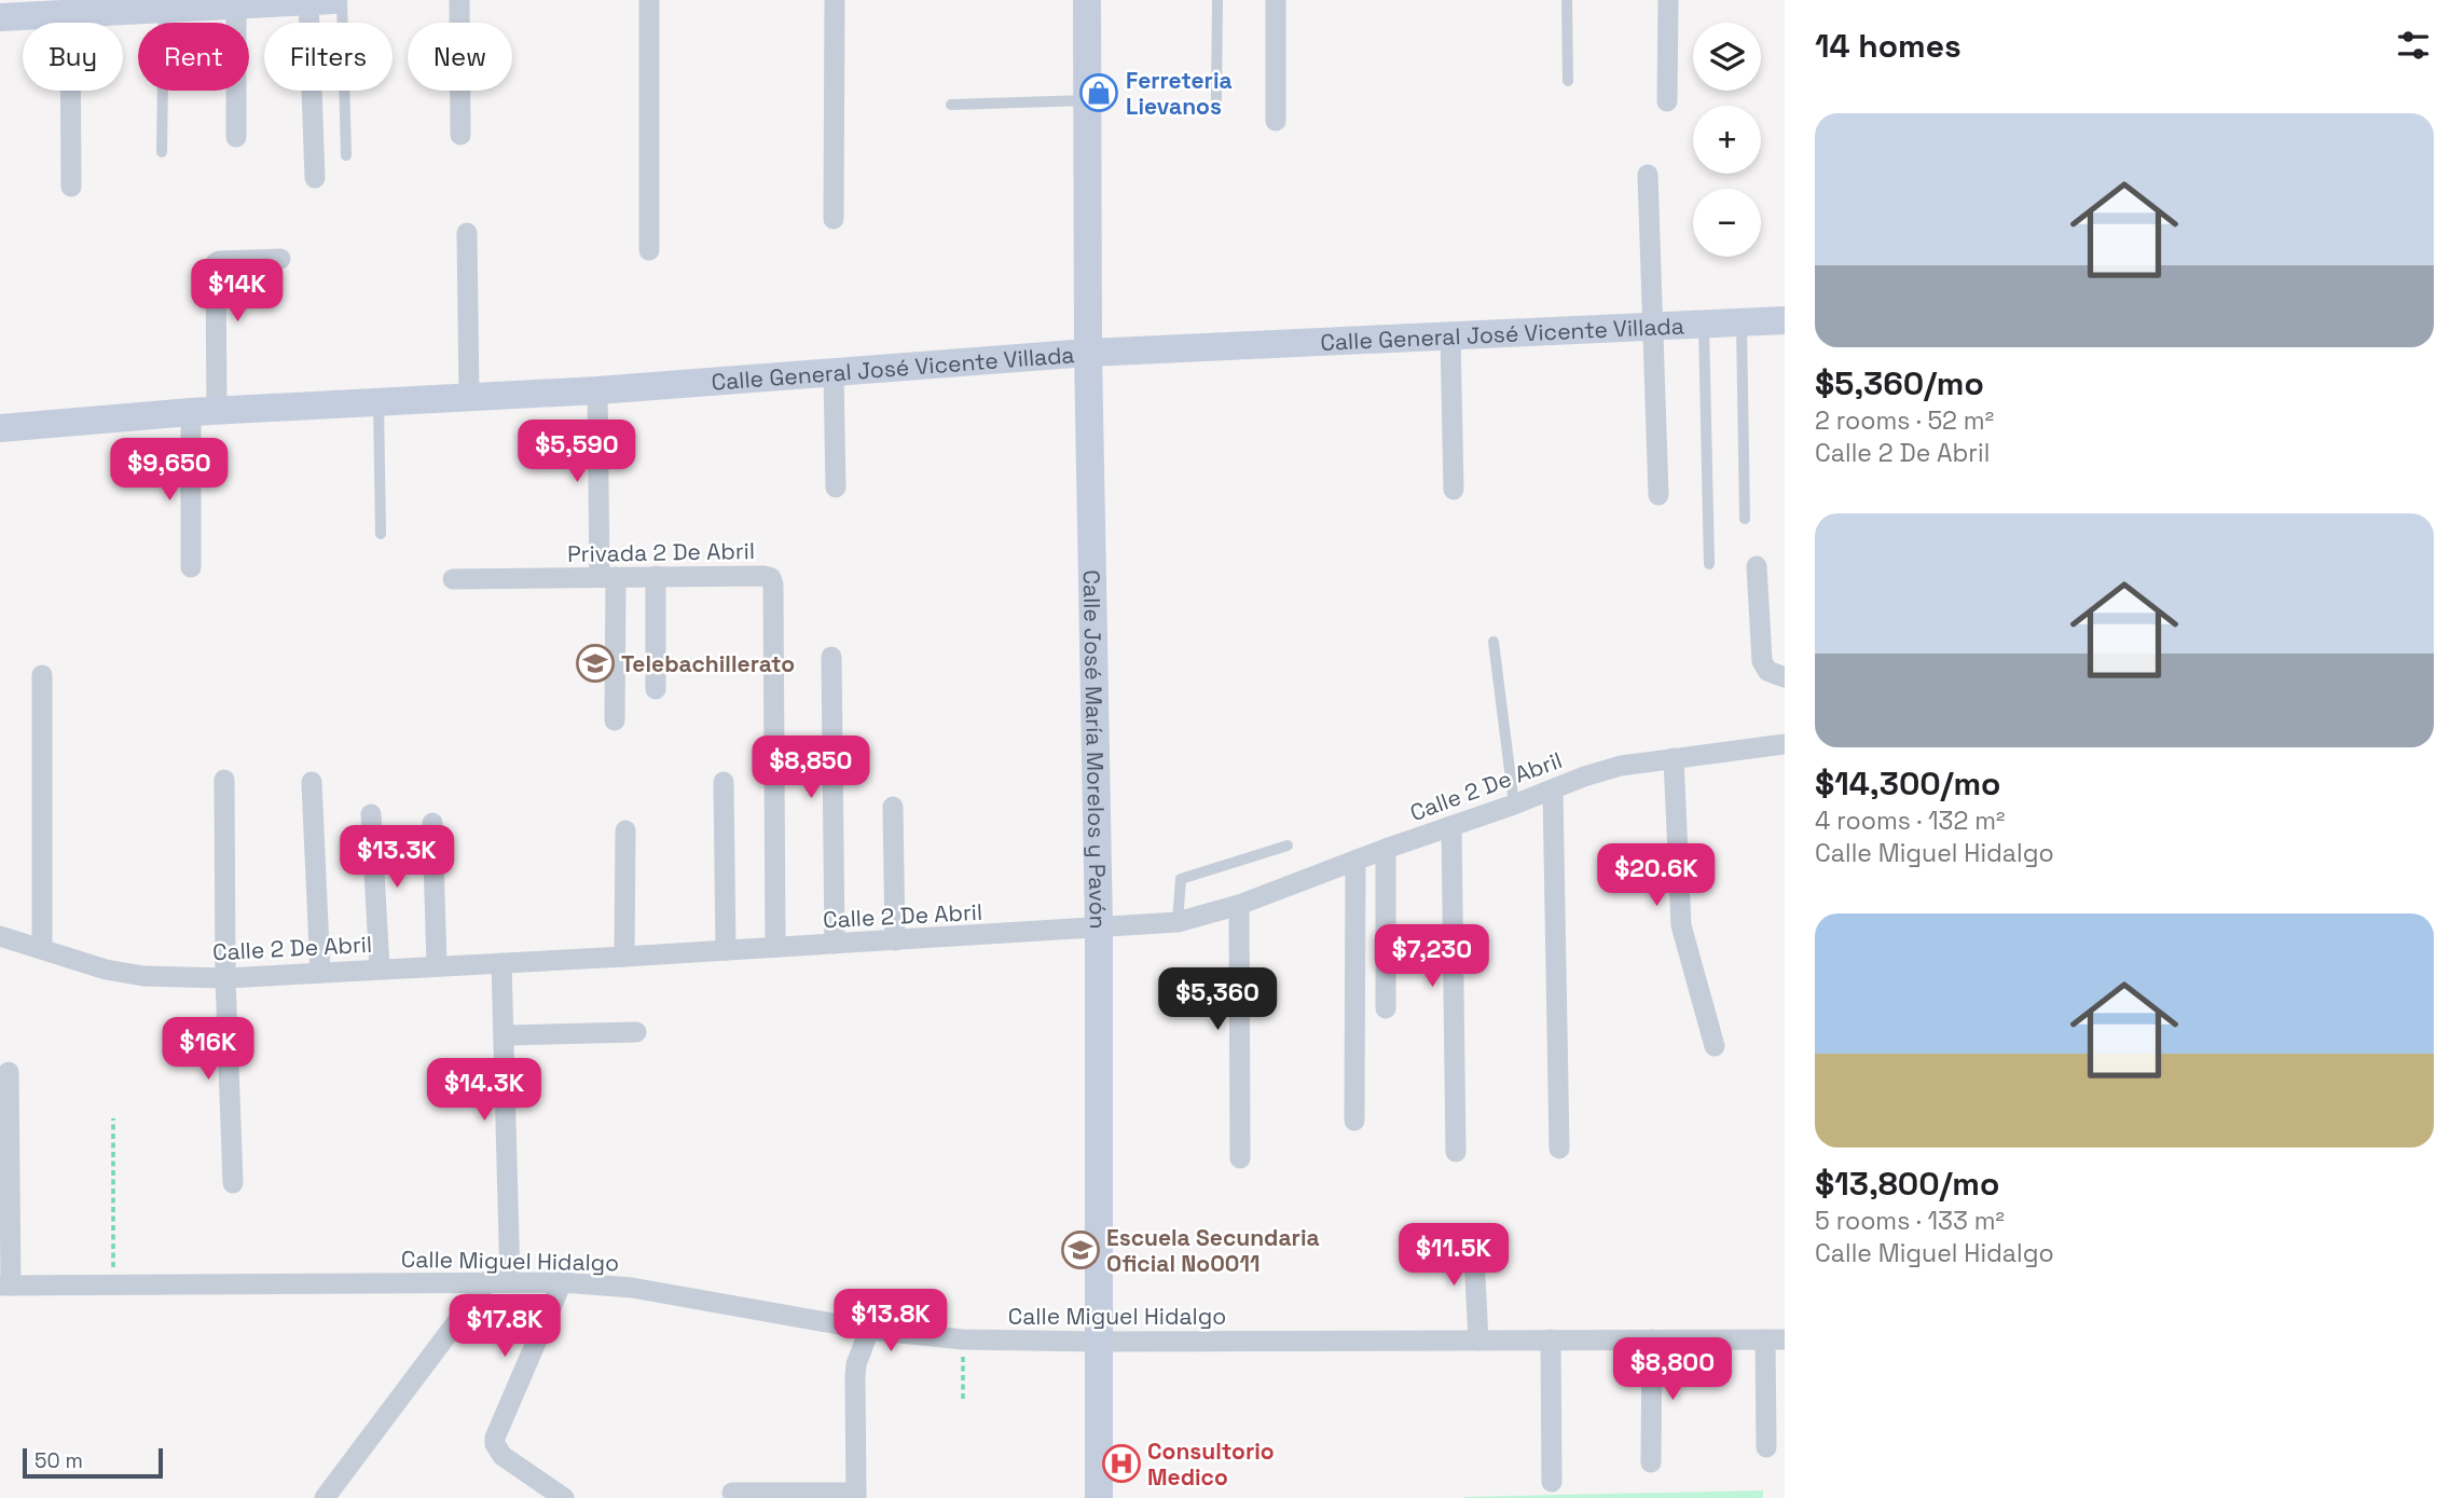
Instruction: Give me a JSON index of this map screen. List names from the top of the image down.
{
  "streets": {
    "main road": ["Calle General José Vicente Villada", "Calle José María Morelos y Pavón"],
    "street": ["Privada 2 De Abril", "Calle 2 De Abril", "Calle Miguel Hidalgo"]
  },
  "crossings": [
    ["Calle General José Vicente Villada", "Calle José María Morelos y Pavón"],
    ["Privada 2 De Abril", "Calle 2 De Abril"],
    ["Calle José María Morelos y Pavón", "Calle 2 De Abril"],
    ["Calle José María Morelos y Pavón", "Calle Miguel Hidalgo"]
  ],
  "places": {
    "shop": ["Ferreteria Lievanos"],
    "school or university": ["Telebachillerato", "Escuela Secundaria Oficial No0011"],
    "hospital": ["Consultorio Medico"]
  },
  "scale_bar": "50 m",
  "page": {
    "heading": "14 homes",
    "map_buttons": ["+", "−"],
    "chip": [
      "Buy",
      "Rent",
      "Filters",
      "New"
    ],
    "list": [
      {
        "name": "$5,360/mo",
        "note": "2 rooms · 52 m² · Calle 2 De Abril"
      },
      {
        "name": "$14,300/mo",
        "note": "4 rooms · 132 m² · Calle Miguel Hidalgo"
      },
      {
        "name": "$13,800/mo",
        "note": "5 rooms · 133 m² · Calle Miguel Hidalgo"
      }
    ],
    "price": [
      "$14K",
      "$5,590",
      "$9,650",
      "$8,850",
      "$13.3K",
      "$20.6K",
      "$7,230",
      "$5,360",
      "$16K",
      "$14.3K",
      "$11.5K",
      "$13.8K",
      "$17.8K",
      "$8,800"
    ],
    "scale": "50 m"
  }
}
